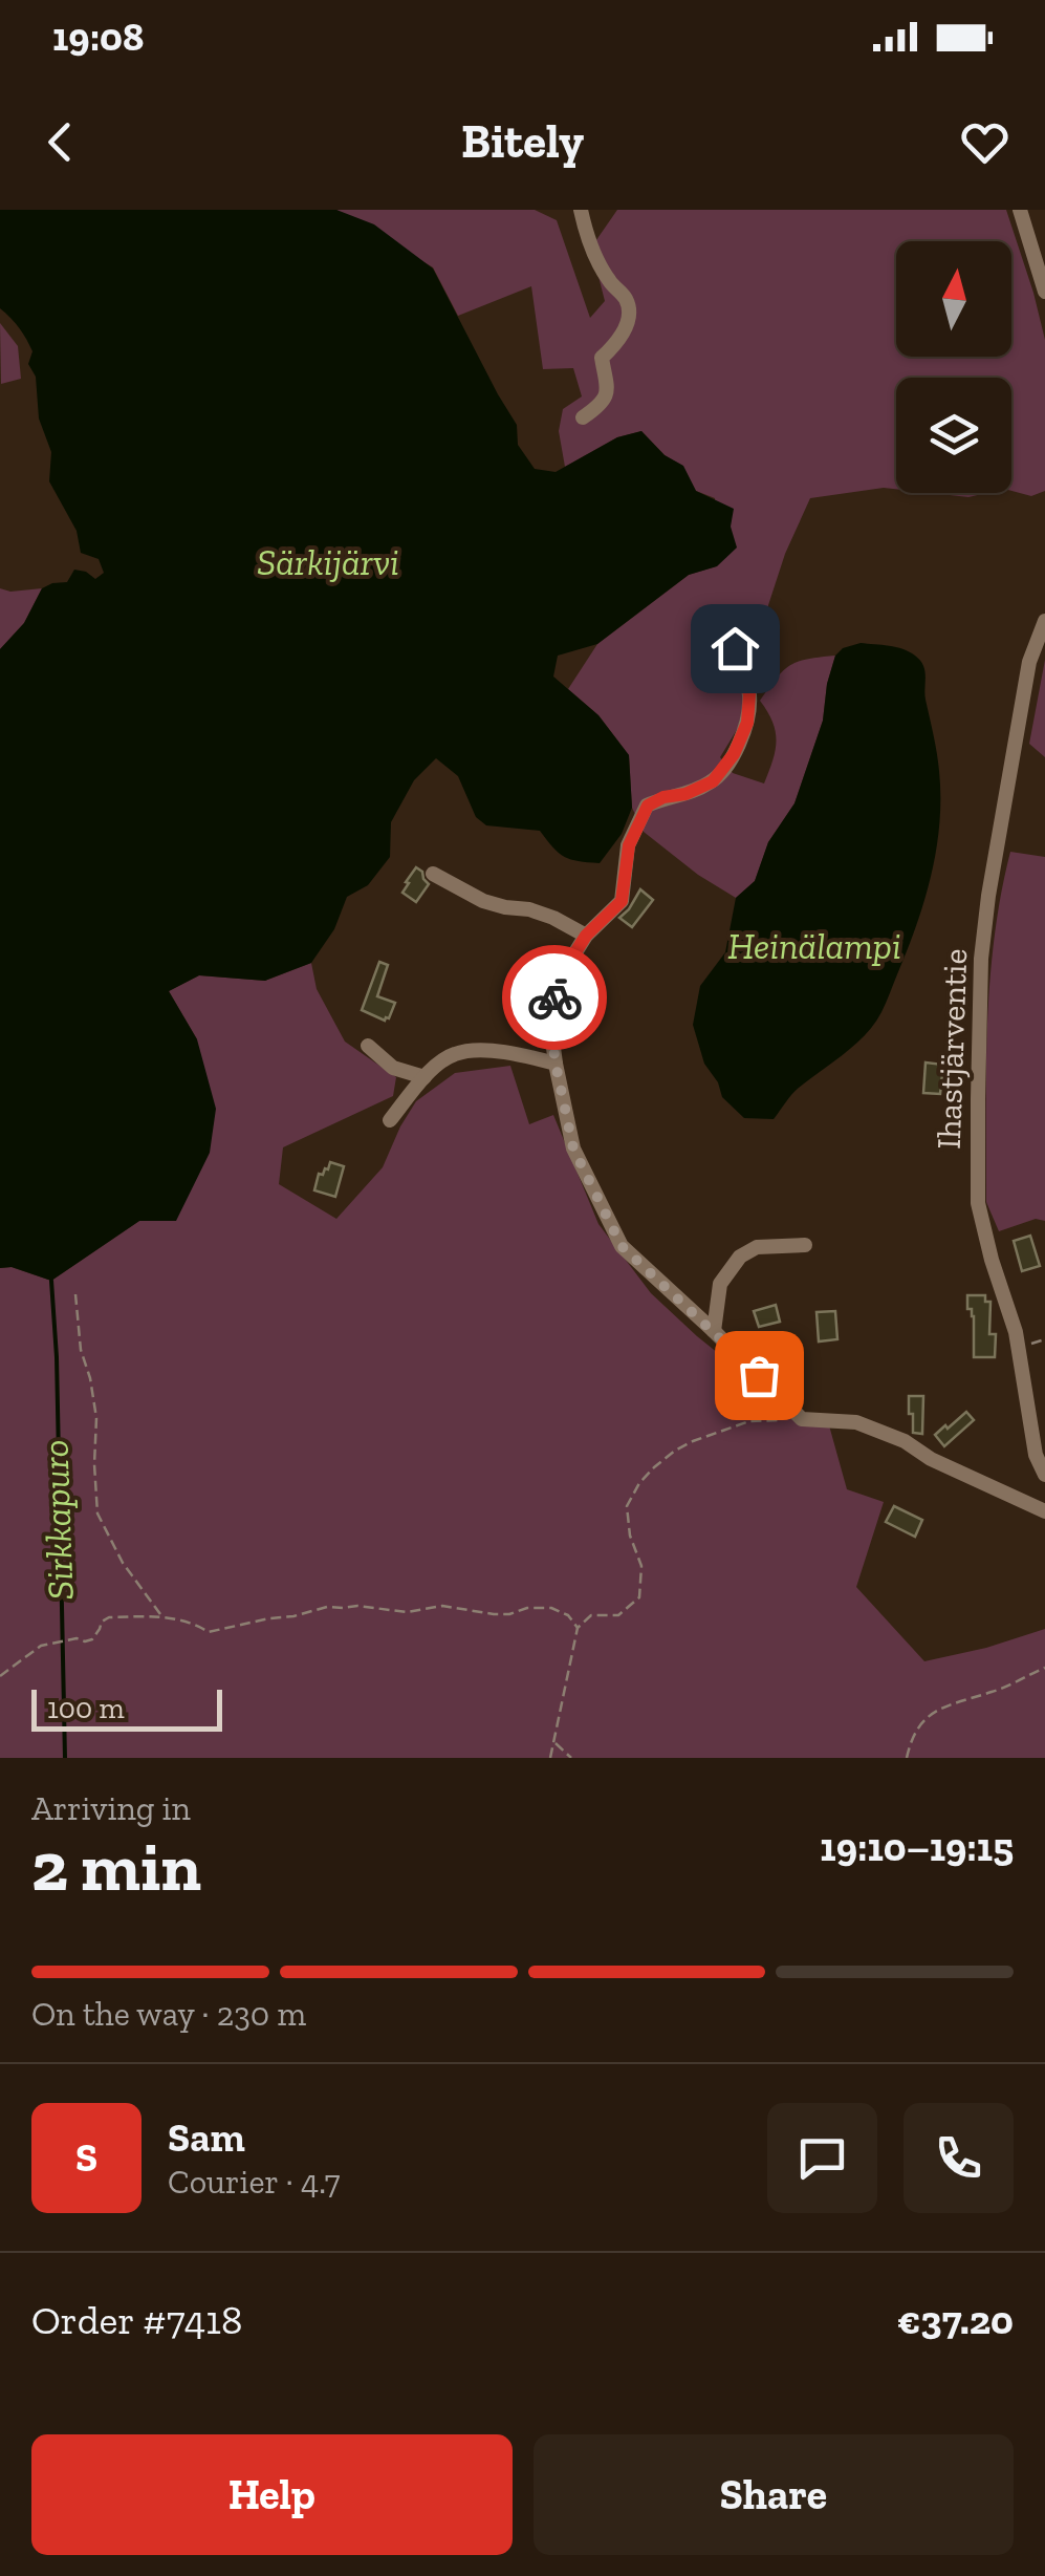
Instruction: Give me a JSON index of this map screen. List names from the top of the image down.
{
  "streets": {
    "street": ["Ihastjärventie"]
  },
  "water": ["Särkijärvi", "Heinälampi", "Sirkkapuro"],
  "scale_bar": "100 m",
  "north": "top",
  "page": {
    "status": "19:08",
    "header": "Bitely",
    "scale": "100 m",
    "heading": ["2 min", "Arriving in", "19:10–19:15"],
    "panel": [
      "Sam",
      "Courier · 4.7",
      "Order #7418",
      "€37.20"
    ],
    "bar": "On the way · 230 m",
    "round": "S",
    "buttons": ["Help", "Share"]
  }
}
